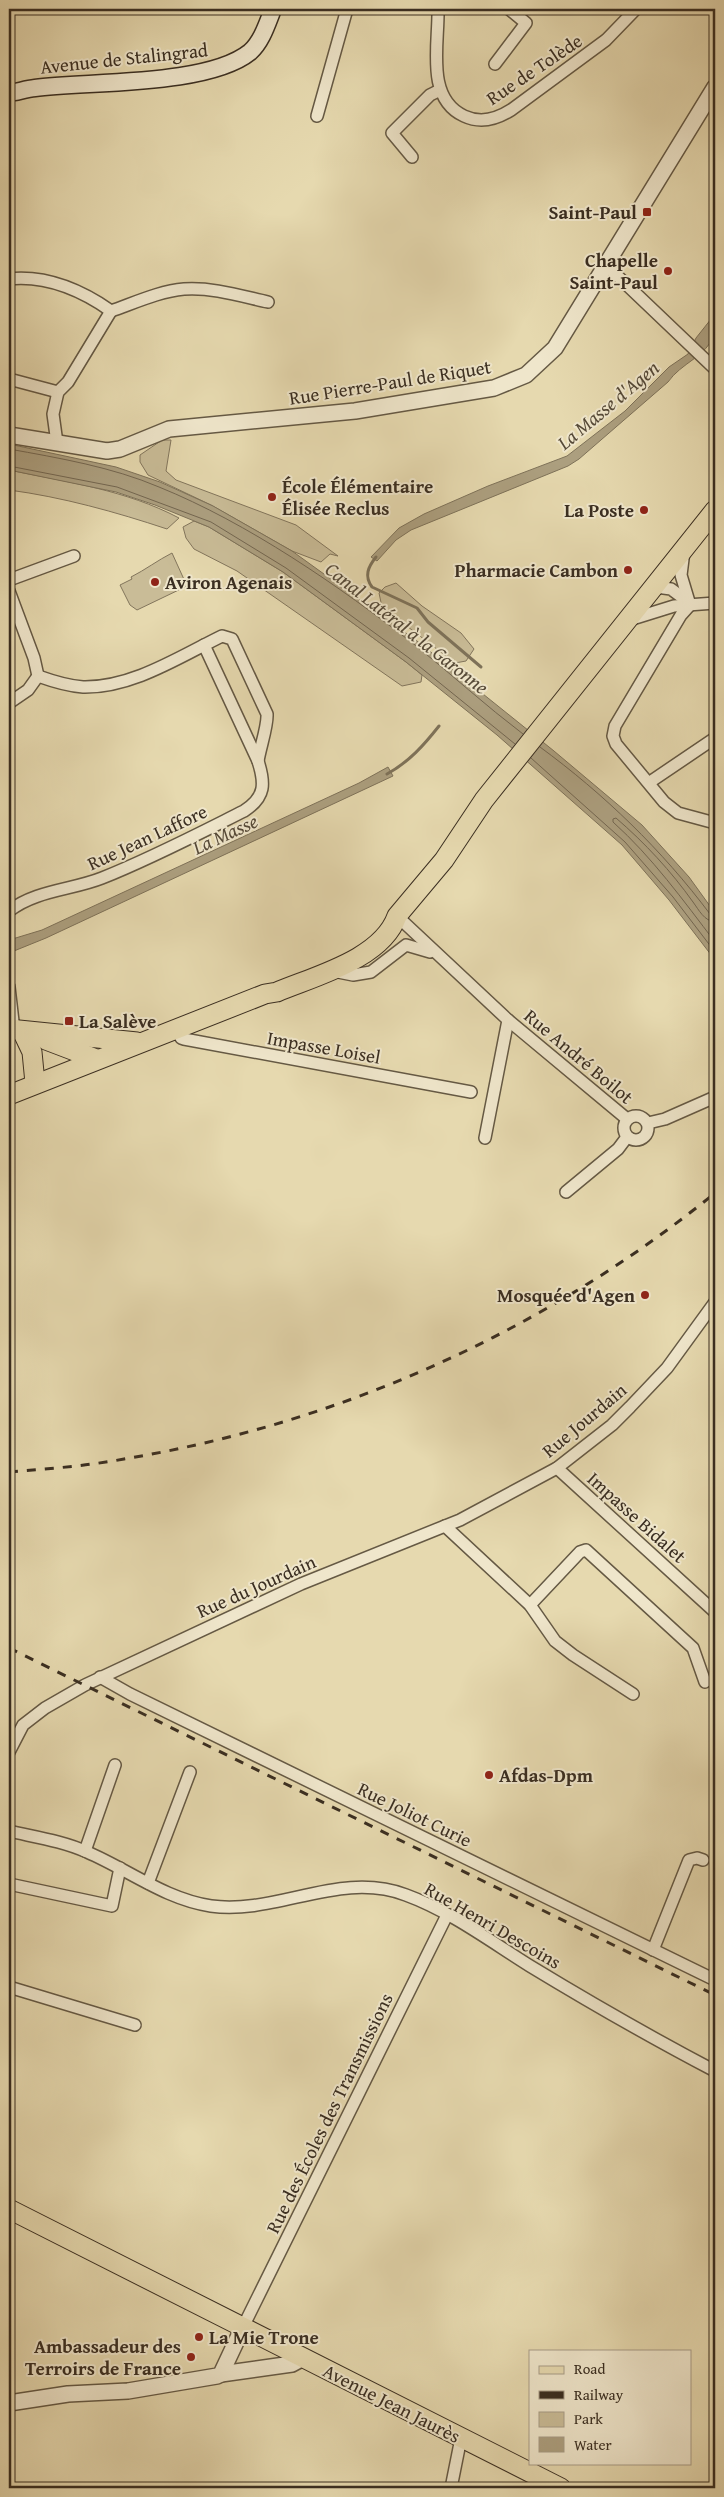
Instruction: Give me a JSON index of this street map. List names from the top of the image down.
{
  "streets": {
    "main road": ["Avenue de Stalingrad", "Avenue Jean Jaurès"],
    "street": [
      "Rue de Tolède",
      "Rue Pierre-Paul de Riquet",
      "Rue Jean Laffore",
      "Impasse Loisel",
      "Rue André Boilot",
      "Rue Jourdain",
      "Impasse Bidalet",
      "Rue du Jourdain",
      "Rue Joliot Curie",
      "Rue Henri Descoins",
      "Rue des Écoles des Transmissions"
    ]
  },
  "crossings": [
    ["Rue Jourdain", "Impasse Bidalet"],
    ["Rue Jourdain", "Rue du Jourdain"],
    ["Rue du Jourdain", "Rue Joliot Curie"],
    ["Rue Henri Descoins", "Rue des Écoles des Transmissions"],
    ["Rue des Écoles des Transmissions", "Avenue Jean Jaurès"]
  ],
  "water": ["La Masse d'Agen", "Canal Latéral à la Garonne", "La Masse"],
  "places": {
    "transit": ["Saint-Paul", "La Salève"],
    "other": [
      "Chapelle Saint-Paul",
      "École Élémentaire Élisée Reclus",
      "La Poste",
      "Pharmacie Cambon",
      "Aviron Agenais",
      "Mosquée d'Agen",
      "Afdas-Dpm",
      "La Mie Trone",
      "Ambassadeur des Terroirs de France"
    ]
  },
  "legend": [
    "Road",
    "Railway",
    "Park",
    "Water"
  ]
}
